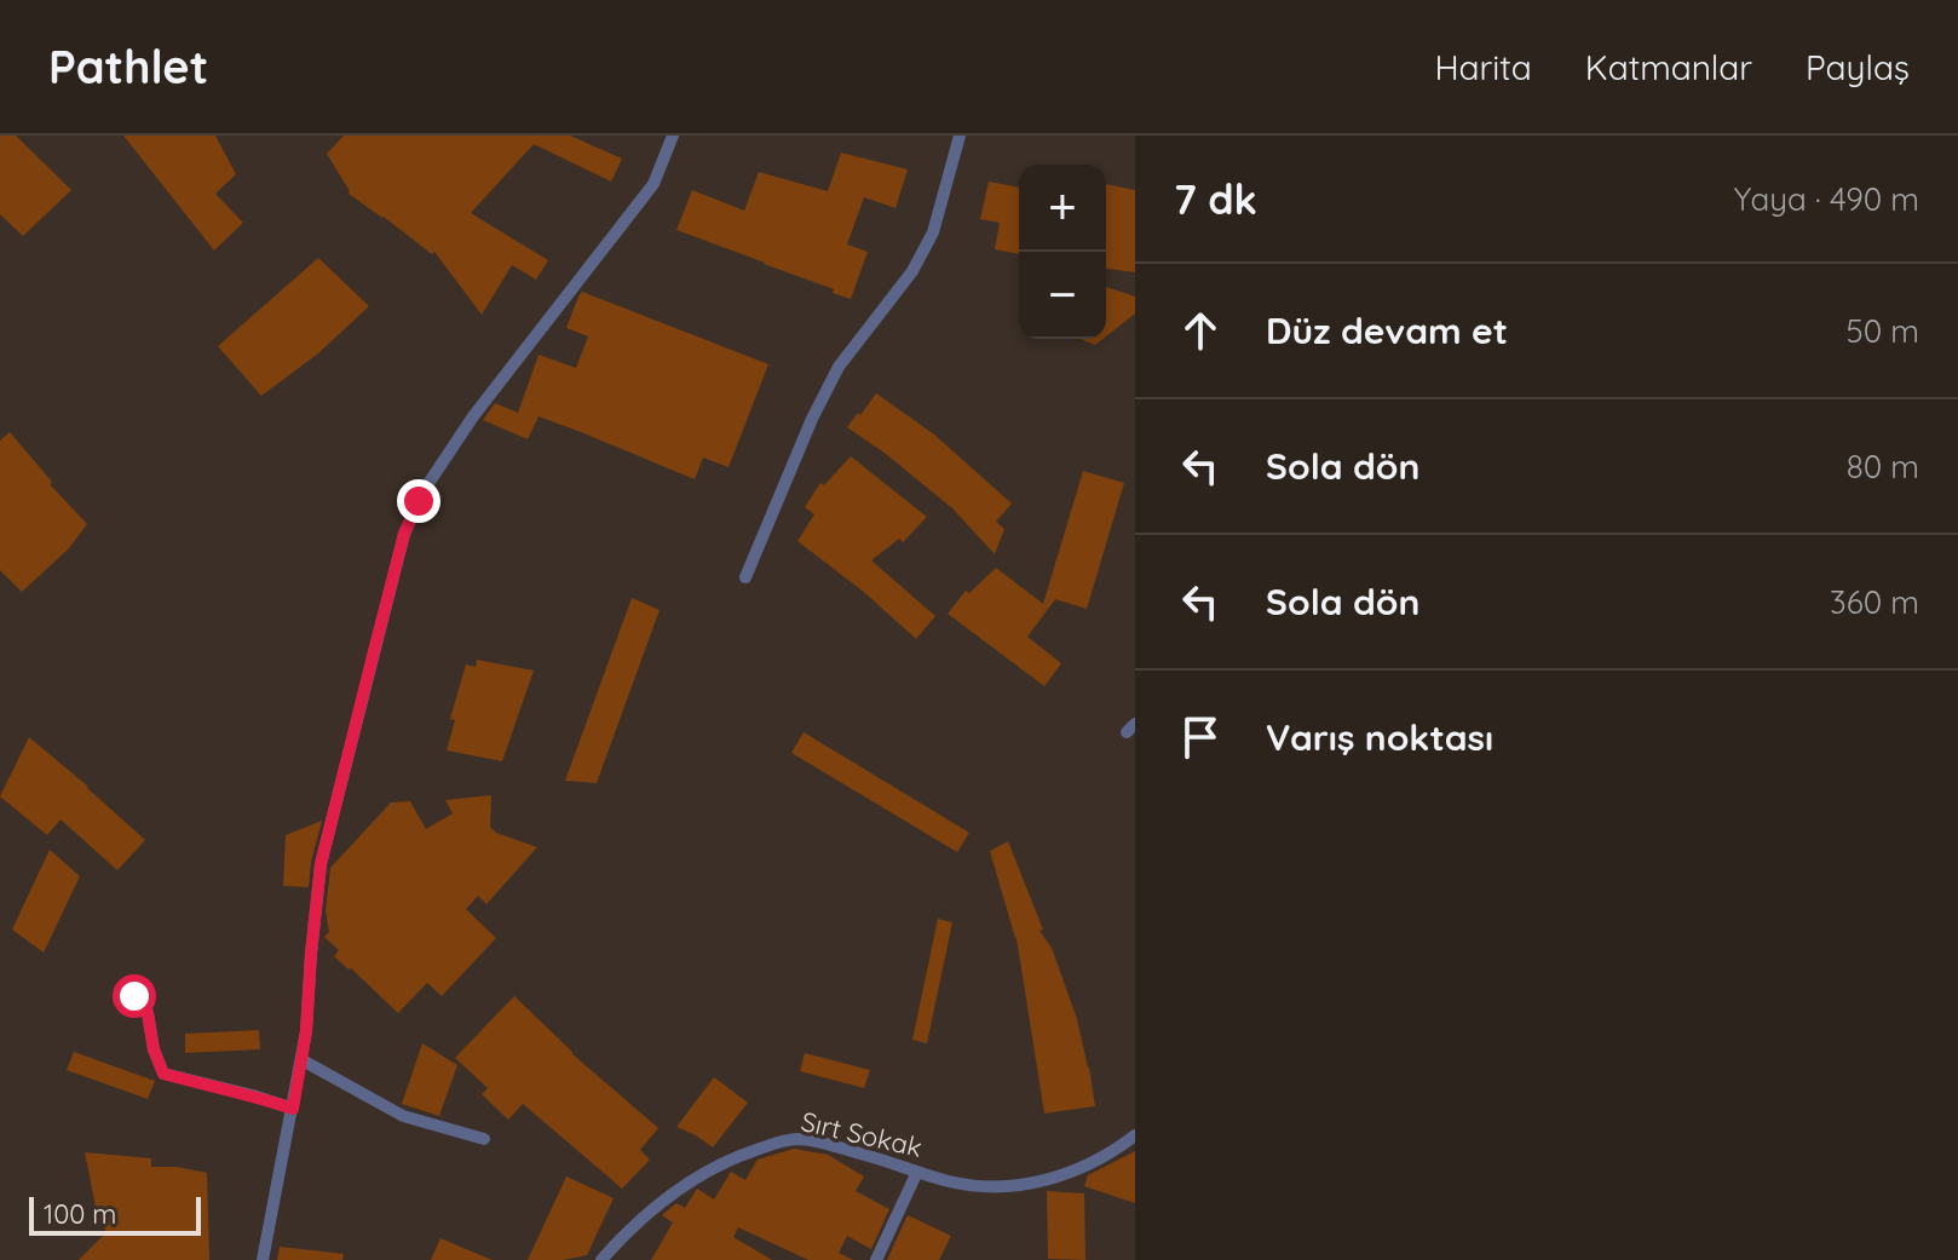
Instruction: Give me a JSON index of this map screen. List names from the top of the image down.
{
  "streets": {
    "street": ["Sırt Sokak"]
  },
  "scale_bar": "100 m",
  "page": {
    "header": "Pathlet",
    "nav": ["Harita", "Katmanlar", "Paylaş"],
    "heading": ["7 dk", "Yaya · 490 m"],
    "map_buttons": ["+", "−"],
    "list": [
      ["Düz devam et", "50 m"],
      ["Sola dön", "80 m"],
      ["Sola dön", "360 m"],
      "Varış noktası"
    ],
    "scale": "100 m"
  }
}
